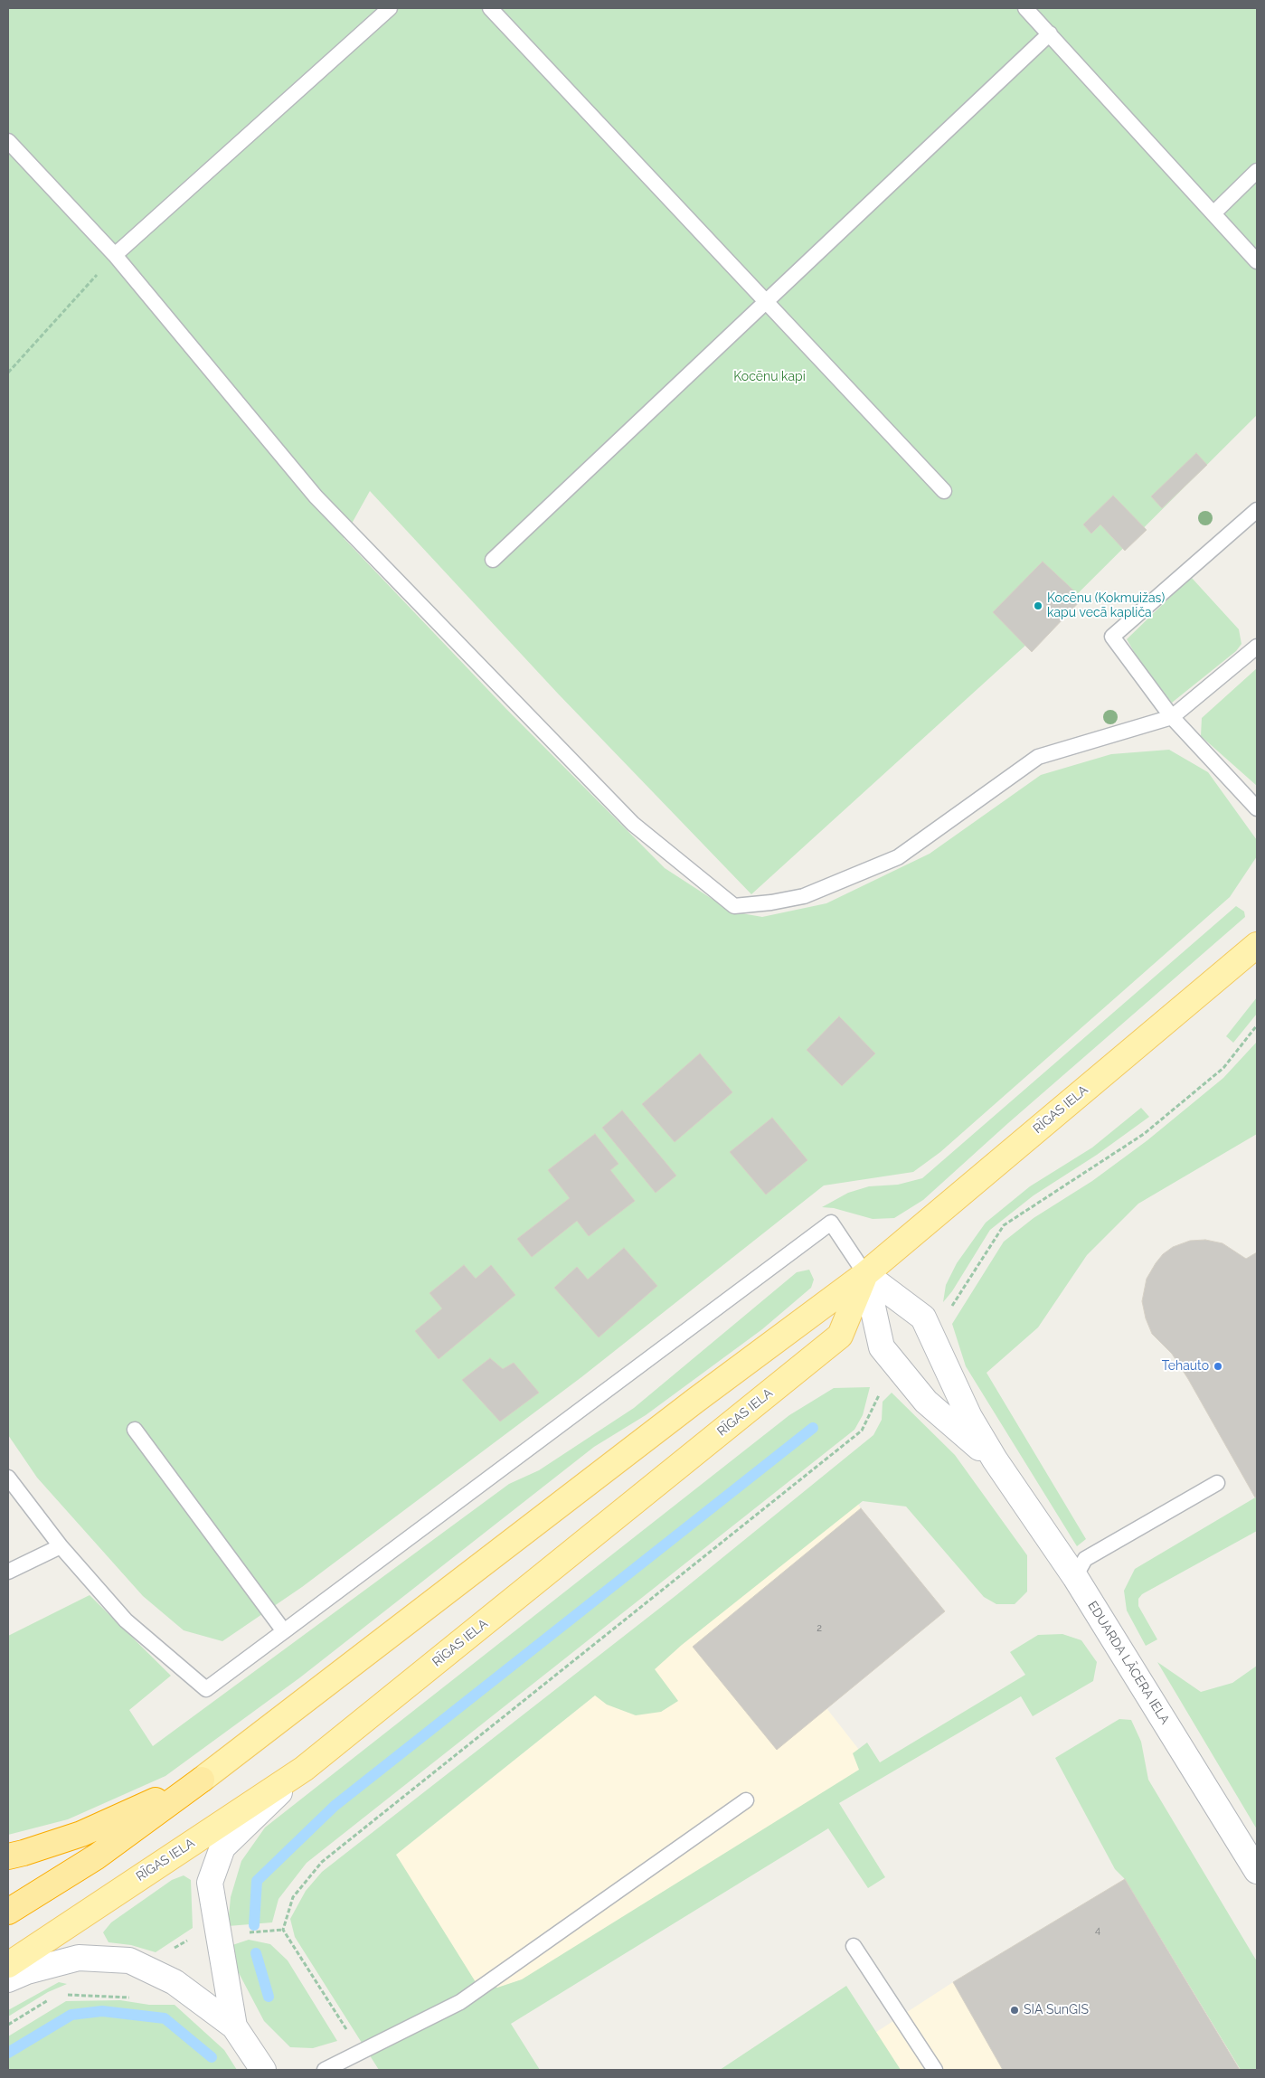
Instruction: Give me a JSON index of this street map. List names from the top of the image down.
{
  "streets": {
    "main road": ["RĪGAS IELA"],
    "street": ["EDUARDA LĀCERA IELA"]
  },
  "crossings": [
    ["RĪGAS IELA", "EDUARDA LĀCERA IELA"]
  ],
  "parks": ["Kocēnu kapi"],
  "places": ["Kocēnu (Kokmuižas) kapu vecā kapliča", "Tehauto", "SIA SunGIS"],
  "house_numbers": ["2", "4"]
}
